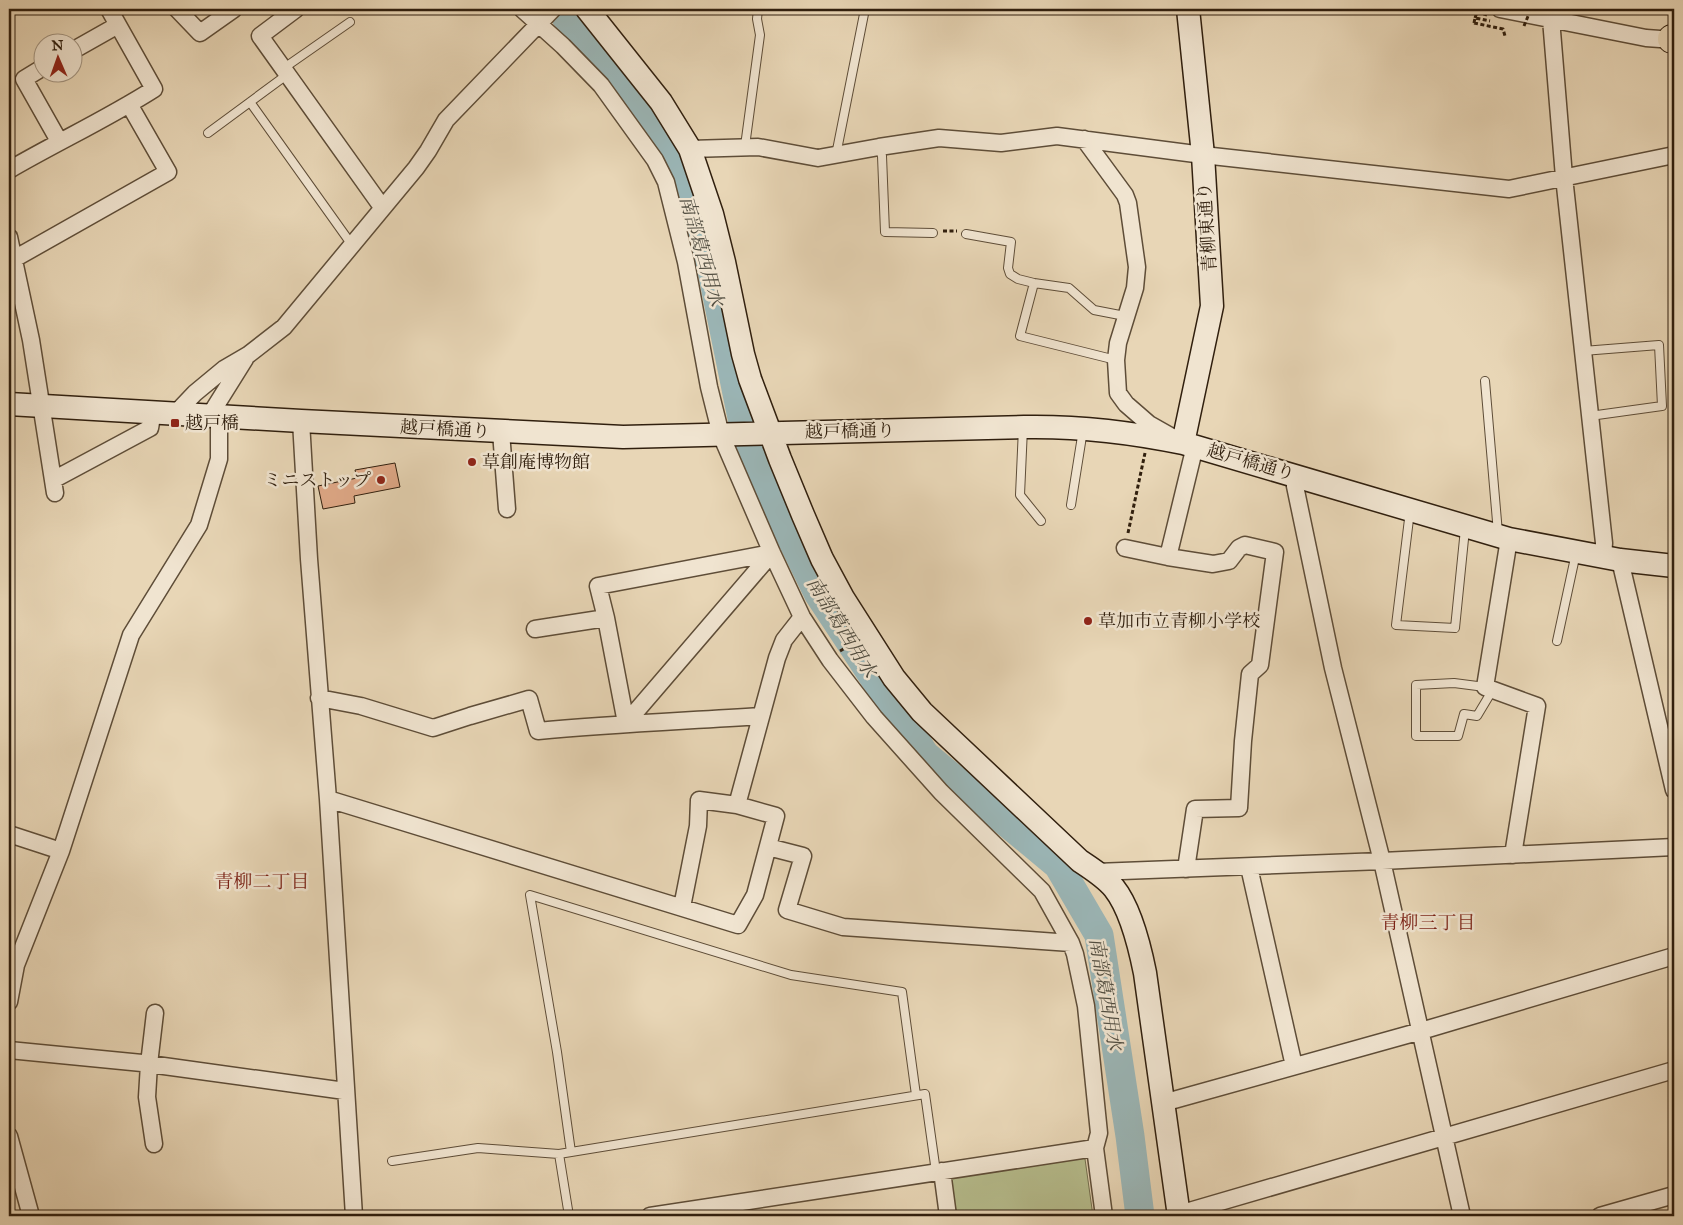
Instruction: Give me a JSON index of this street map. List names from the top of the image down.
{
  "streets": {
    "street": ["青柳東通り", "越戸橋通り"]
  },
  "crossings": [
    ["青柳東通り", "越戸橋通り"]
  ],
  "districts": ["青柳二丁目", "青柳三丁目"],
  "water": ["南部葛西用水"],
  "places": {
    "transit": ["越戸橋"],
    "other": ["草創庵博物館", "ミニストップ", "草加市立青柳小学校"]
  },
  "north": "top"
}
